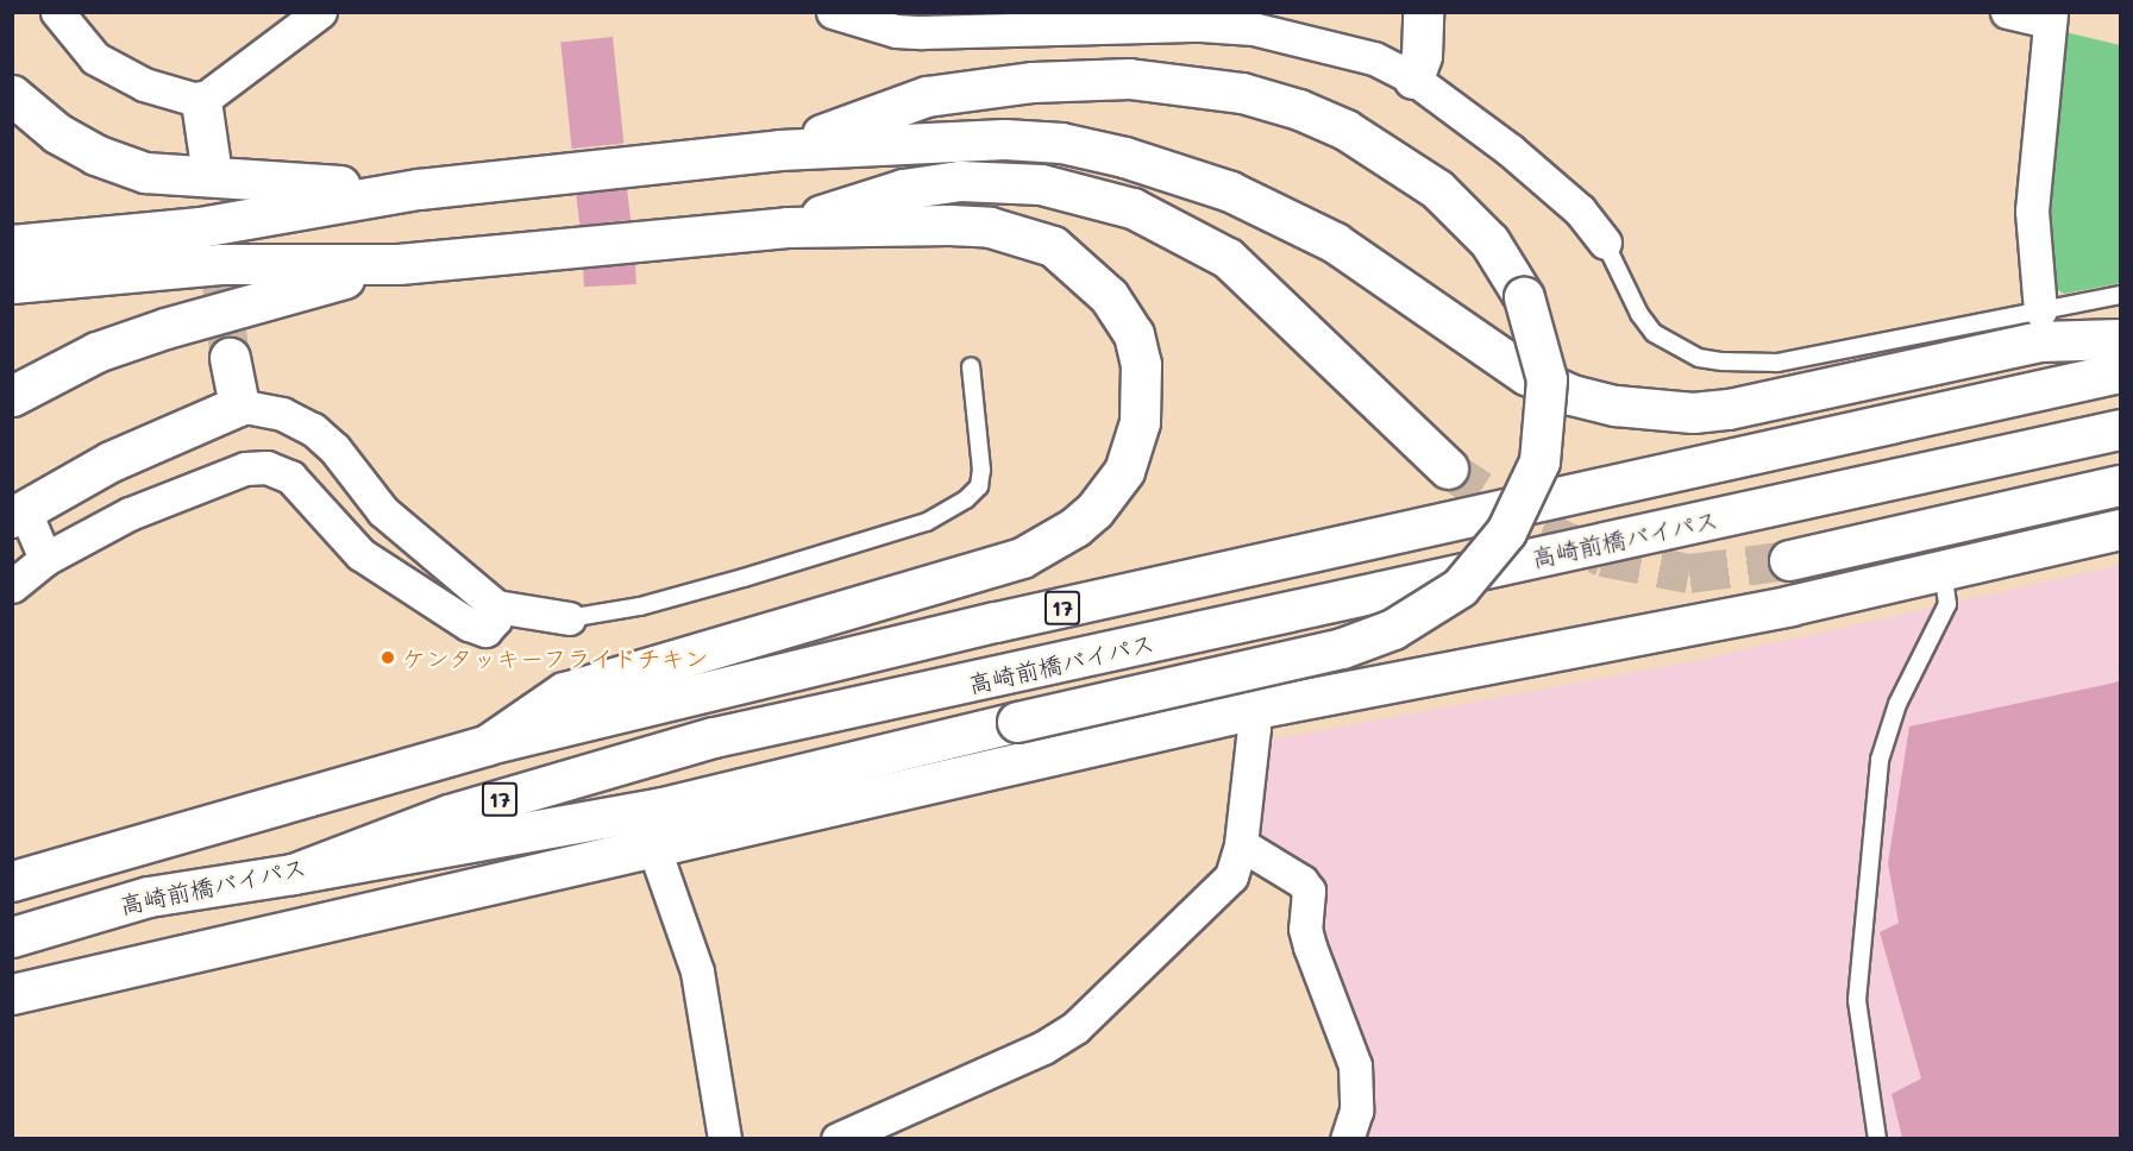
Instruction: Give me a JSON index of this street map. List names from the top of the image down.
{
  "streets": {
    "main road": ["高崎前橋バイパス", "17"]
  },
  "places": ["ケンタッキーフライドチキン"]
}
